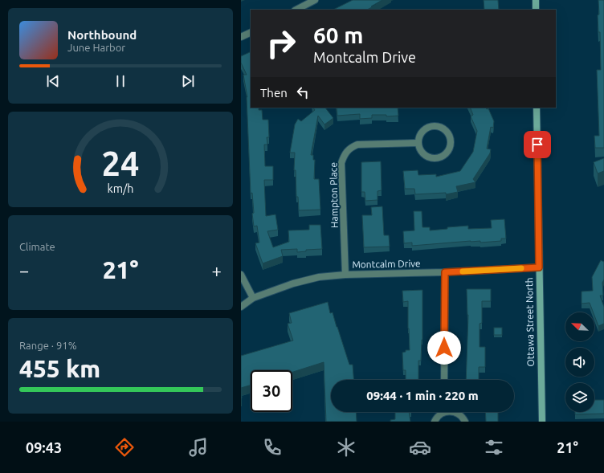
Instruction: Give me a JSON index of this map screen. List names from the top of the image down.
{
  "streets": {
    "main road": ["Ottawa Street North"],
    "street": ["Hampton Place", "Montcalm Drive"]
  },
  "crossings": [
    ["Hampton Place", "Montcalm Drive"],
    ["Montcalm Drive", "Ottawa Street North"]
  ],
  "north": "top left",
  "page": {
    "turn": ["60 m", "Montcalm Drive"],
    "song": ["Northbound", "June Harbor"],
    "then": "Then",
    "tile": [
      "Climate",
      ["Range · 91%", "455 km"]
    ],
    "heat": ["−", "21°", "+"],
    "limit": "30",
    "trip": "09:44 · 1 min · 220 m",
    "tabs": ["09:43", "21°"],
    "gauge": ["24", "km/h"]
  }
}
